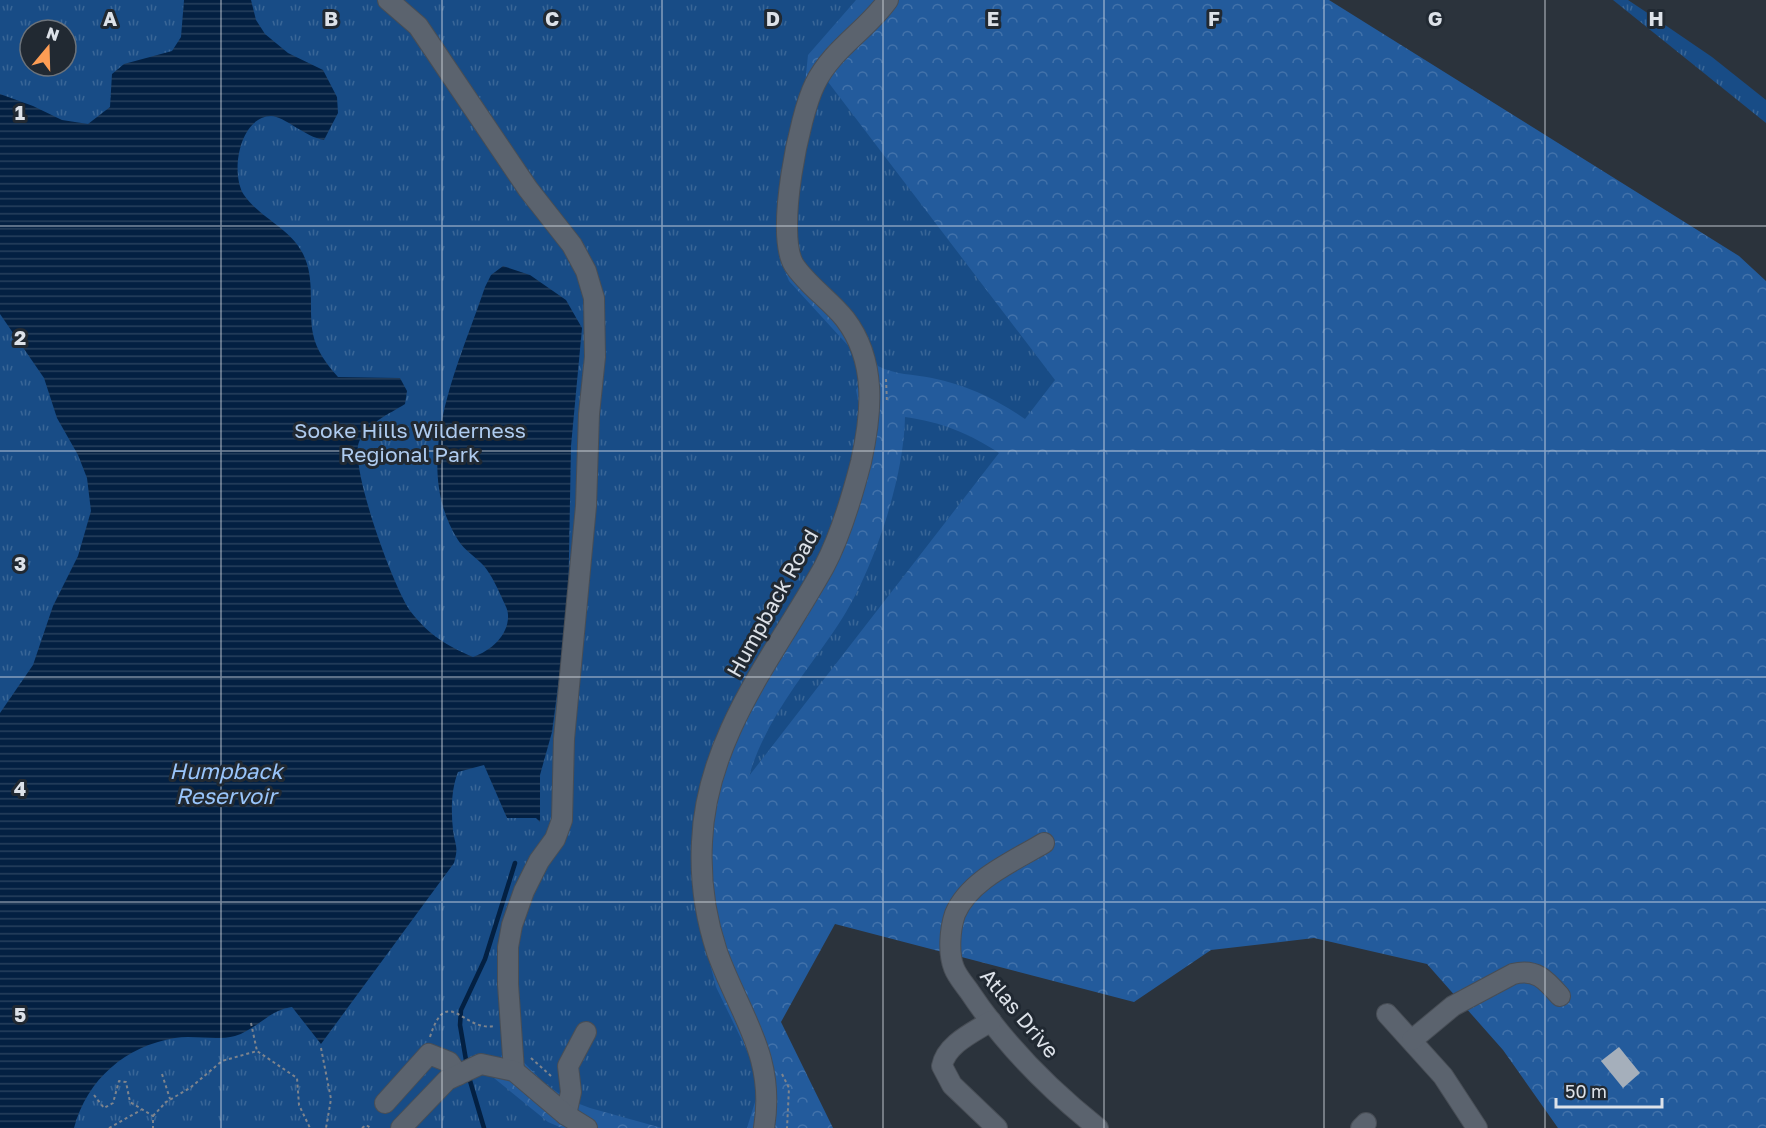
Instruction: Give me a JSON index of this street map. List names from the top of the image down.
{
  "streets": {
    "street": ["Humpback Road", "Atlas Drive"]
  },
  "water": ["Humpback Reservoir"],
  "parks": ["Sooke Hills Wilderness Regional Park"],
  "scale_bar": "50 m",
  "north": "top",
  "grid": {
    "columns": [
      "A",
      "B",
      "C",
      "D",
      "E",
      "F",
      "G",
      "H"
    ],
    "rows": [
      "1",
      "2",
      "3",
      "4",
      "5"
    ]
  }
}
